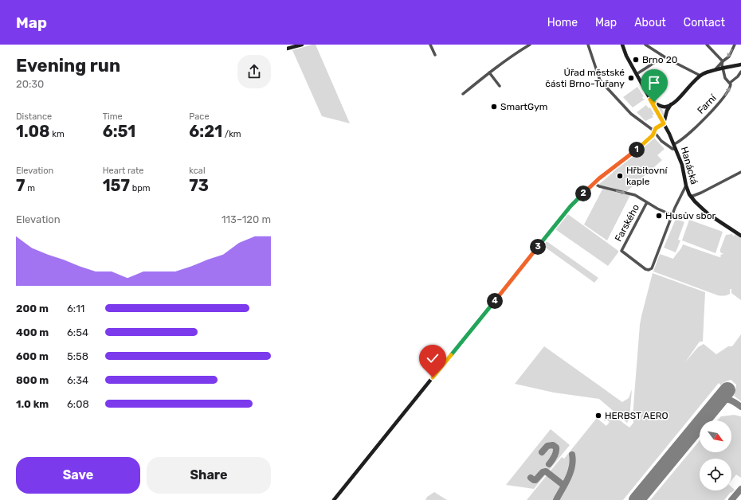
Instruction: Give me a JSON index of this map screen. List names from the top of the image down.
{
  "streets": {
    "main road": ["Hanácká"],
    "street": ["Farní", "Farského"]
  },
  "crossings": [
    ["Farní", "Hanácká"]
  ],
  "one_way": ["Farní"],
  "places": [
    "Brno 20",
    "Úřad městské části Brno-Tuřany",
    "SmartGym",
    "Hřbitovní kaple",
    "Husův sbor",
    "HERBST AERO"
  ],
  "north": "bottom right",
  "page": {
    "header": "Map",
    "nav": [
      "Home",
      "Map",
      "About",
      "Contact"
    ],
    "heading": ["Evening run", "20:30"],
    "stats": [
      ["Distance", "1.08 km"],
      ["Time", "6:51"],
      ["Pace", "6:21 /km"],
      ["Elevation", "7 m"],
      ["Heart rate", "157 bpm"],
      ["kcal", "73"]
    ],
    "pins": [
      "1",
      "2",
      "3",
      "4"
    ],
    "chart": ["Elevation", "113–120 m"],
    "list": [
      {
        "name": "200 m",
        "note": "6:11"
      },
      {
        "name": "400 m",
        "note": "6:54"
      },
      {
        "name": "600 m",
        "note": "5:58"
      },
      {
        "name": "800 m",
        "note": "6:34"
      },
      {
        "name": "1.0 km",
        "note": "6:08"
      }
    ],
    "buttons": ["Save", "Share"]
  }
}
